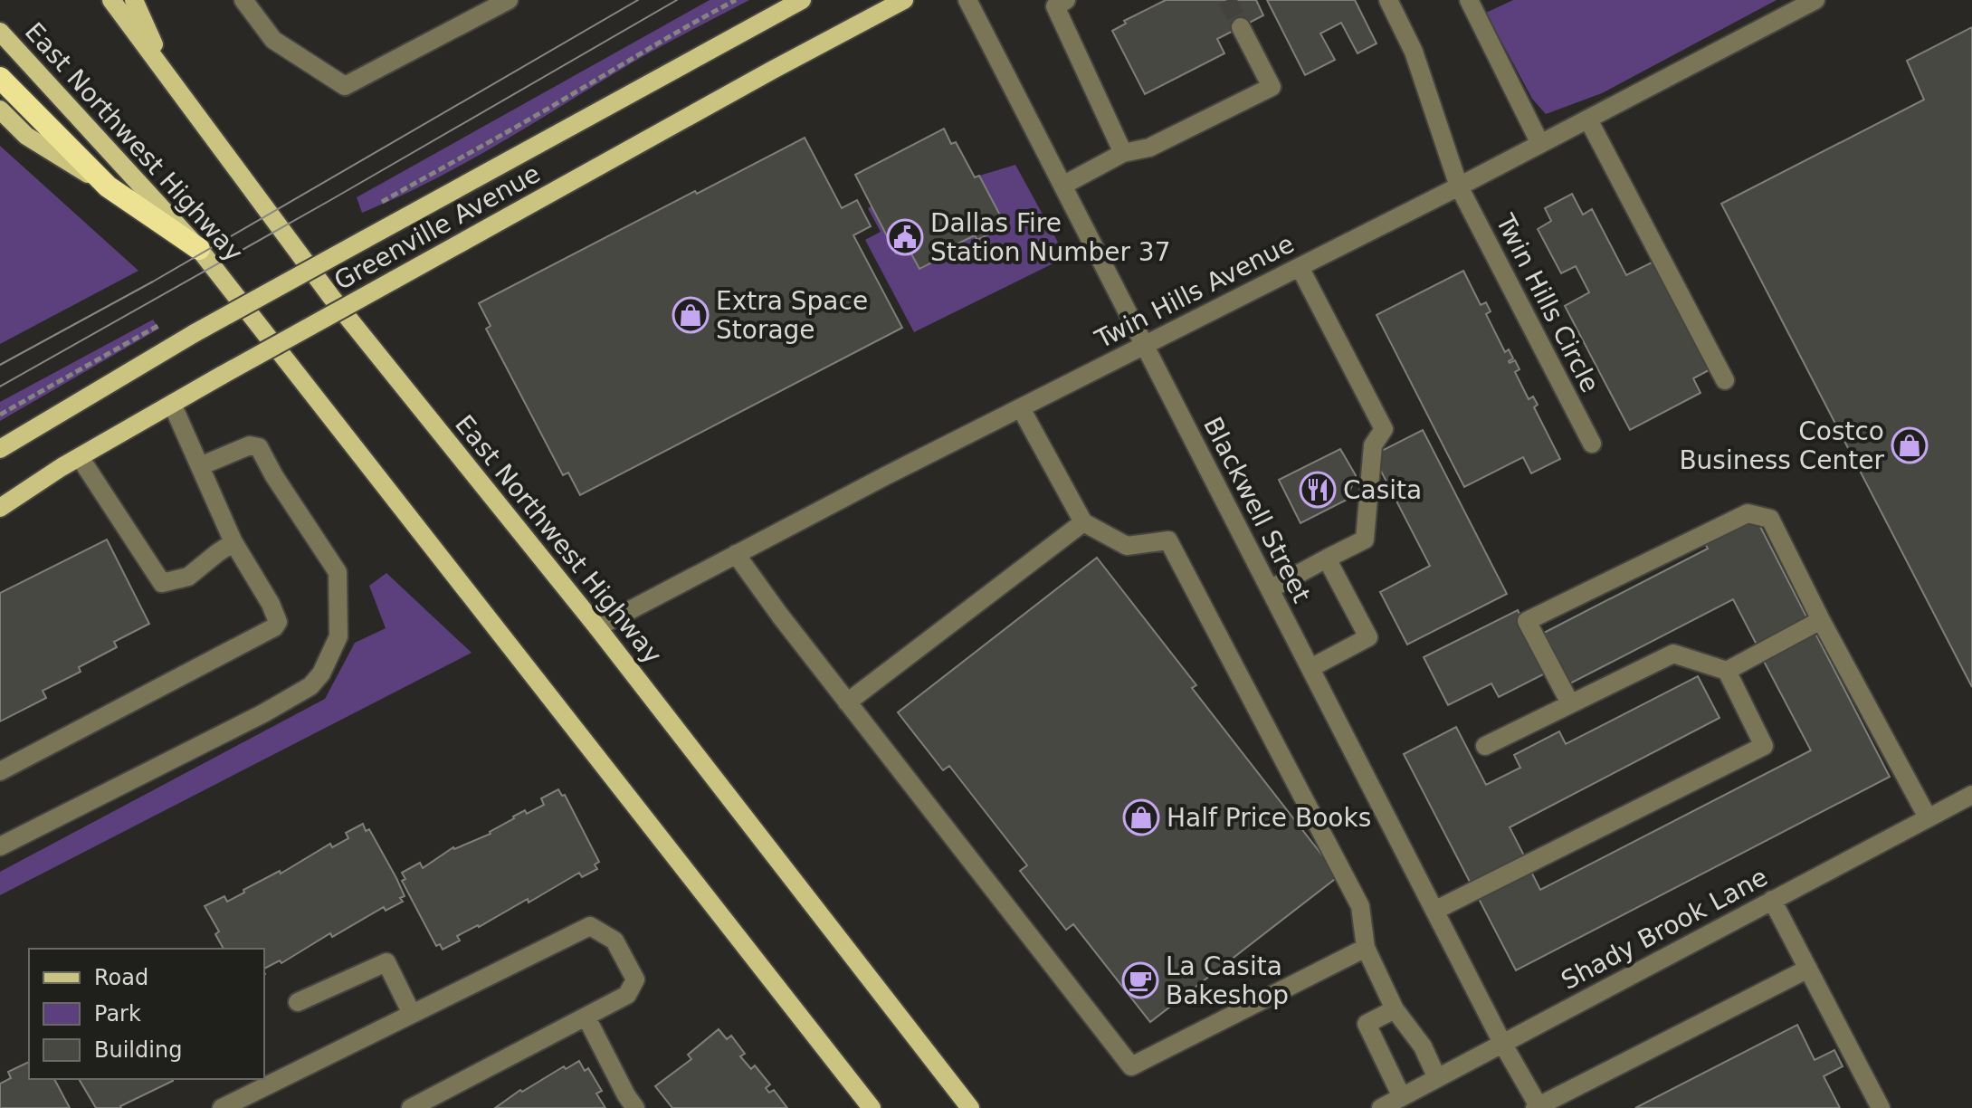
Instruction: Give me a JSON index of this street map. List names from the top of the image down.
{
  "streets": {
    "main road": ["East Northwest Highway", "Greenville Avenue"],
    "street": [
      "Twin Hills Avenue",
      "Twin Hills Circle",
      "Blackwell Street",
      "Shady Brook Lane"
    ]
  },
  "crossings": [
    ["East Northwest Highway", "Twin Hills Avenue"],
    ["Twin Hills Avenue", "Twin Hills Circle"],
    ["Twin Hills Avenue", "Blackwell Street"],
    ["Blackwell Street", "Shady Brook Lane"]
  ],
  "places": {
    "public building": ["Dallas Fire Station Number 37"],
    "shop": ["Extra Space Storage", "Costco Business Center", "Half Price Books"],
    "restaurant": ["Casita"],
    "cafe": ["La Casita Bakeshop"]
  },
  "legend": ["Road", "Park", "Building"]
}
